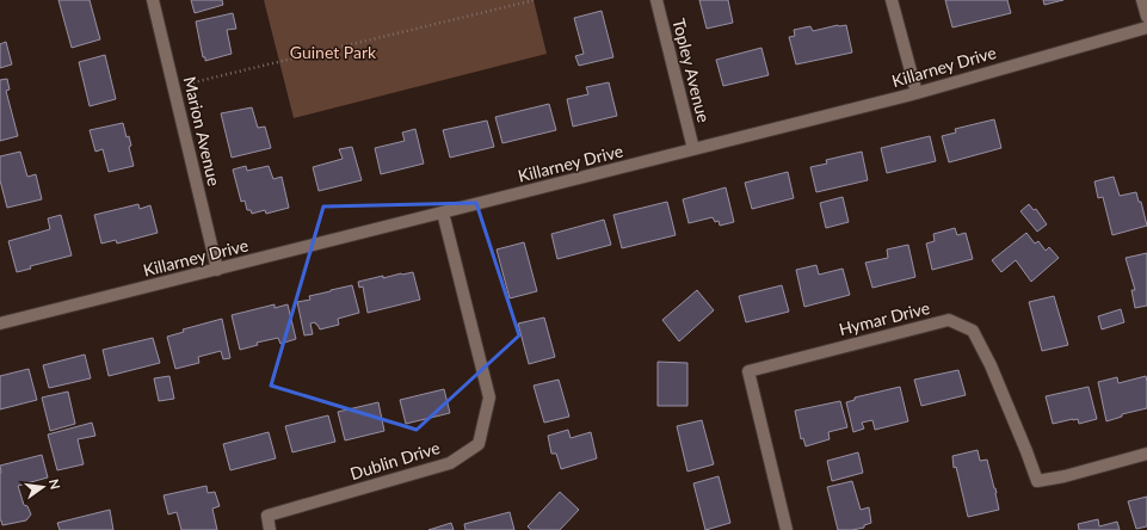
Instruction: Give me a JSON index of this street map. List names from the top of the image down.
{
  "streets": {
    "street": [
      "Killarney Drive",
      "Topley Avenue",
      "Marion Avenue",
      "Hymar Drive",
      "Dublin Drive"
    ]
  },
  "crossings": [
    ["Killarney Drive", "Topley Avenue"],
    ["Killarney Drive", "Marion Avenue"],
    ["Killarney Drive", "Dublin Drive"]
  ],
  "parks": ["Guinet Park"],
  "north": "right"
}
